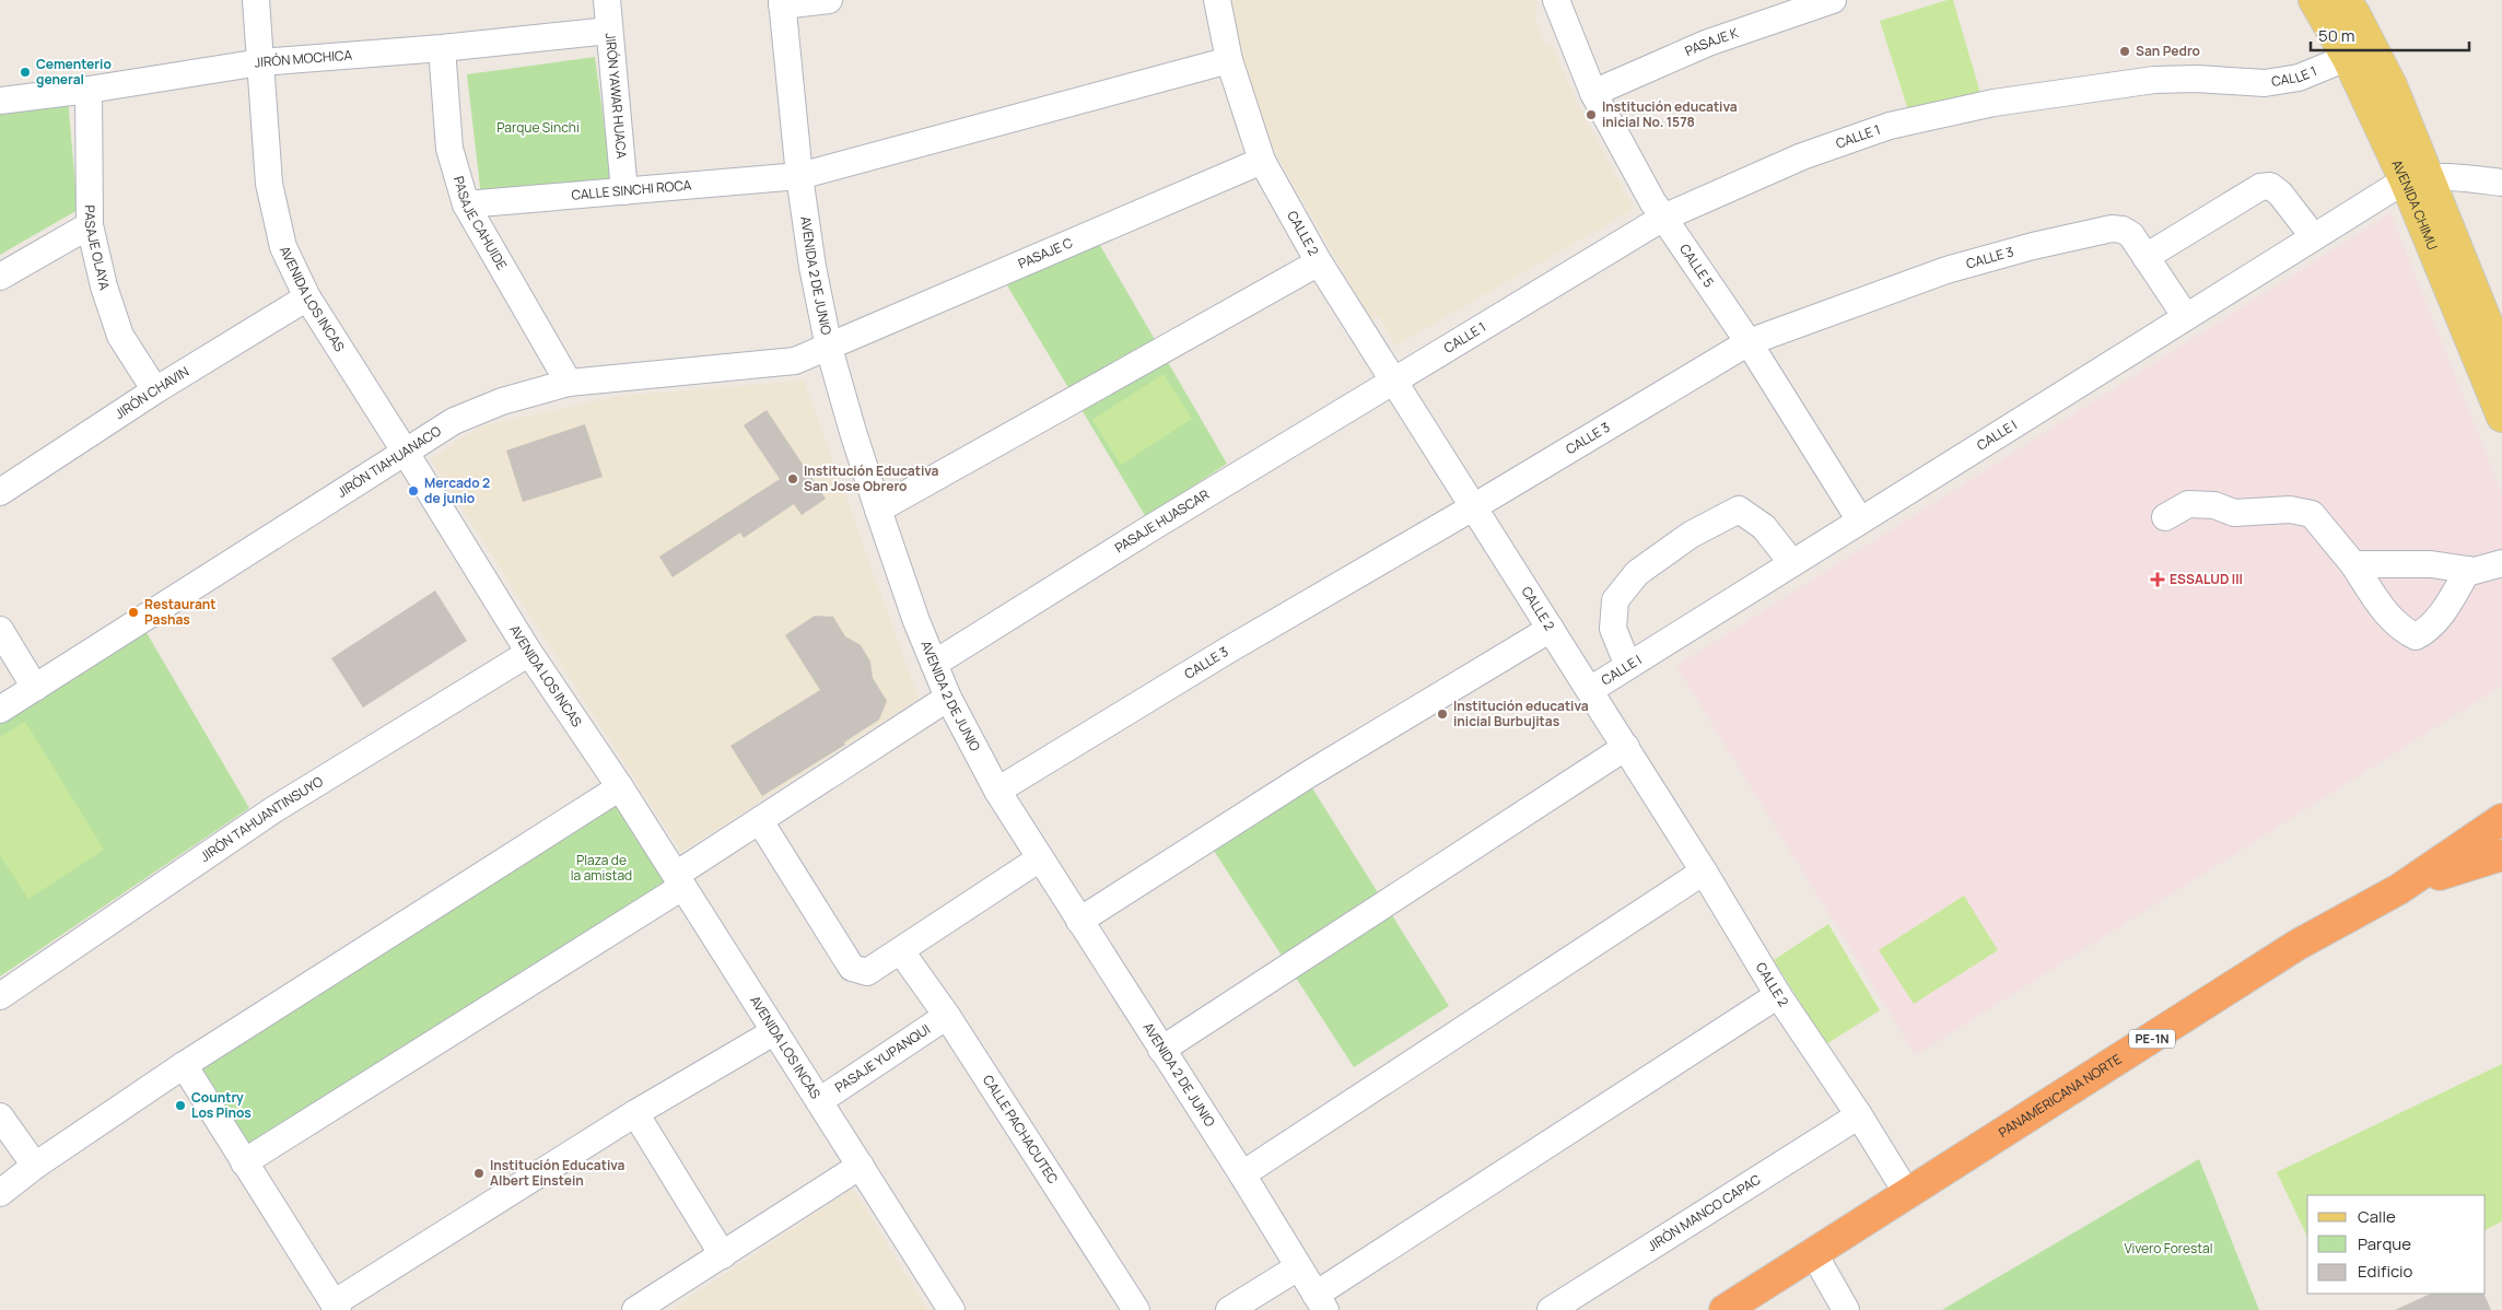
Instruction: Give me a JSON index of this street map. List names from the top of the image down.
{
  "streets": {
    "highway": ["PE-1N", "PANAMERICANA NORTE"],
    "main road": ["AVENIDA CHIMU"],
    "street": [
      "PASAJE K",
      "JIRÓN MOCHICA",
      "CALLE 1",
      "JIRÓN YAWAR HUACA",
      "CALLE SINCHI ROCA",
      "PASAJE CAHUIDE",
      "CALLE 2",
      "PASAJE OLAYA",
      "PASAJE C",
      "CALLE 3",
      "CALLE 5",
      "AVENIDA 2 DE JUNIO",
      "AVENIDA LOS INCAS",
      "JIRÓN CHAVIN",
      "CALLE I",
      "JIRÓN TIAHUANACO",
      "PASAJE HUASCAR",
      "JIRÓN TAHUANTINSUYO",
      "PASAJE YUPANQUI",
      "CALLE PACHACUTEC",
      "JIRÓN MANCO CAPAC"
    ]
  },
  "crossings": [
    ["PASAJE K", "CALLE 5"],
    ["JIRÓN MOCHICA", "JIRÓN YAWAR HUACA"],
    ["JIRÓN MOCHICA", "PASAJE CAHUIDE"],
    ["JIRÓN MOCHICA", "PASAJE OLAYA"],
    ["JIRÓN MOCHICA", "AVENIDA LOS INCAS"],
    ["CALLE 1", "AVENIDA CHIMU"],
    ["CALLE 1", "CALLE 2"],
    ["CALLE 1", "CALLE 5"],
    ["CALLE 1", "PASAJE HUASCAR"],
    ["JIRÓN YAWAR HUACA", "CALLE SINCHI ROCA"],
    ["CALLE SINCHI ROCA", "PASAJE CAHUIDE"],
    ["CALLE SINCHI ROCA", "CALLE 2"],
    ["CALLE SINCHI ROCA", "AVENIDA 2 DE JUNIO"],
    ["AVENIDA CHIMU", "CALLE I"],
    ["PASAJE CAHUIDE", "JIRÓN TIAHUANACO"],
    ["CALLE 2", "PASAJE C"],
    ["CALLE 2", "CALLE 3"],
    ["CALLE 2", "CALLE I"],
    ["CALLE 2", "PASAJE HUASCAR"],
    ["CALLE 2", "PANAMERICANA NORTE"],
    ["CALLE 2", "JIRÓN MANCO CAPAC"],
    ["PASAJE OLAYA", "JIRÓN CHAVIN"],
    ["PASAJE C", "AVENIDA 2 DE JUNIO"],
    ["PASAJE C", "JIRÓN TIAHUANACO"],
    ["CALLE 3", "CALLE 5"],
    ["CALLE 3", "AVENIDA 2 DE JUNIO"],
    ["CALLE 3", "CALLE I"],
    ["CALLE 5", "CALLE I"],
    ["AVENIDA 2 DE JUNIO", "JIRÓN TIAHUANACO"],
    ["AVENIDA 2 DE JUNIO", "PASAJE HUASCAR"],
    ["AVENIDA LOS INCAS", "JIRÓN CHAVIN"],
    ["AVENIDA LOS INCAS", "JIRÓN TIAHUANACO"],
    ["AVENIDA LOS INCAS", "JIRÓN TAHUANTINSUYO"],
    ["AVENIDA LOS INCAS", "PASAJE YUPANQUI"],
    ["PASAJE YUPANQUI", "CALLE PACHACUTEC"]
  ],
  "parks": ["Parque Sinchi", "Plaza de la amistad", "Vivero Forestal"],
  "places": {
    "other": [
      "San Pedro",
      "Cementerio general",
      "Institución educativa inicial No. 1578",
      "Institución Educativa San Jose Obrero",
      "Mercado 2 de junio",
      "Restaurant Pashas",
      "Institución educativa inicial Burbujitas",
      "Country Los Pinos",
      "Institución Educativa Albert Einstein"
    ],
    "health": ["ESSALUD III"]
  },
  "legend": ["Calle", "Parque", "Edificio"],
  "scale_bar": "50 m"
}
